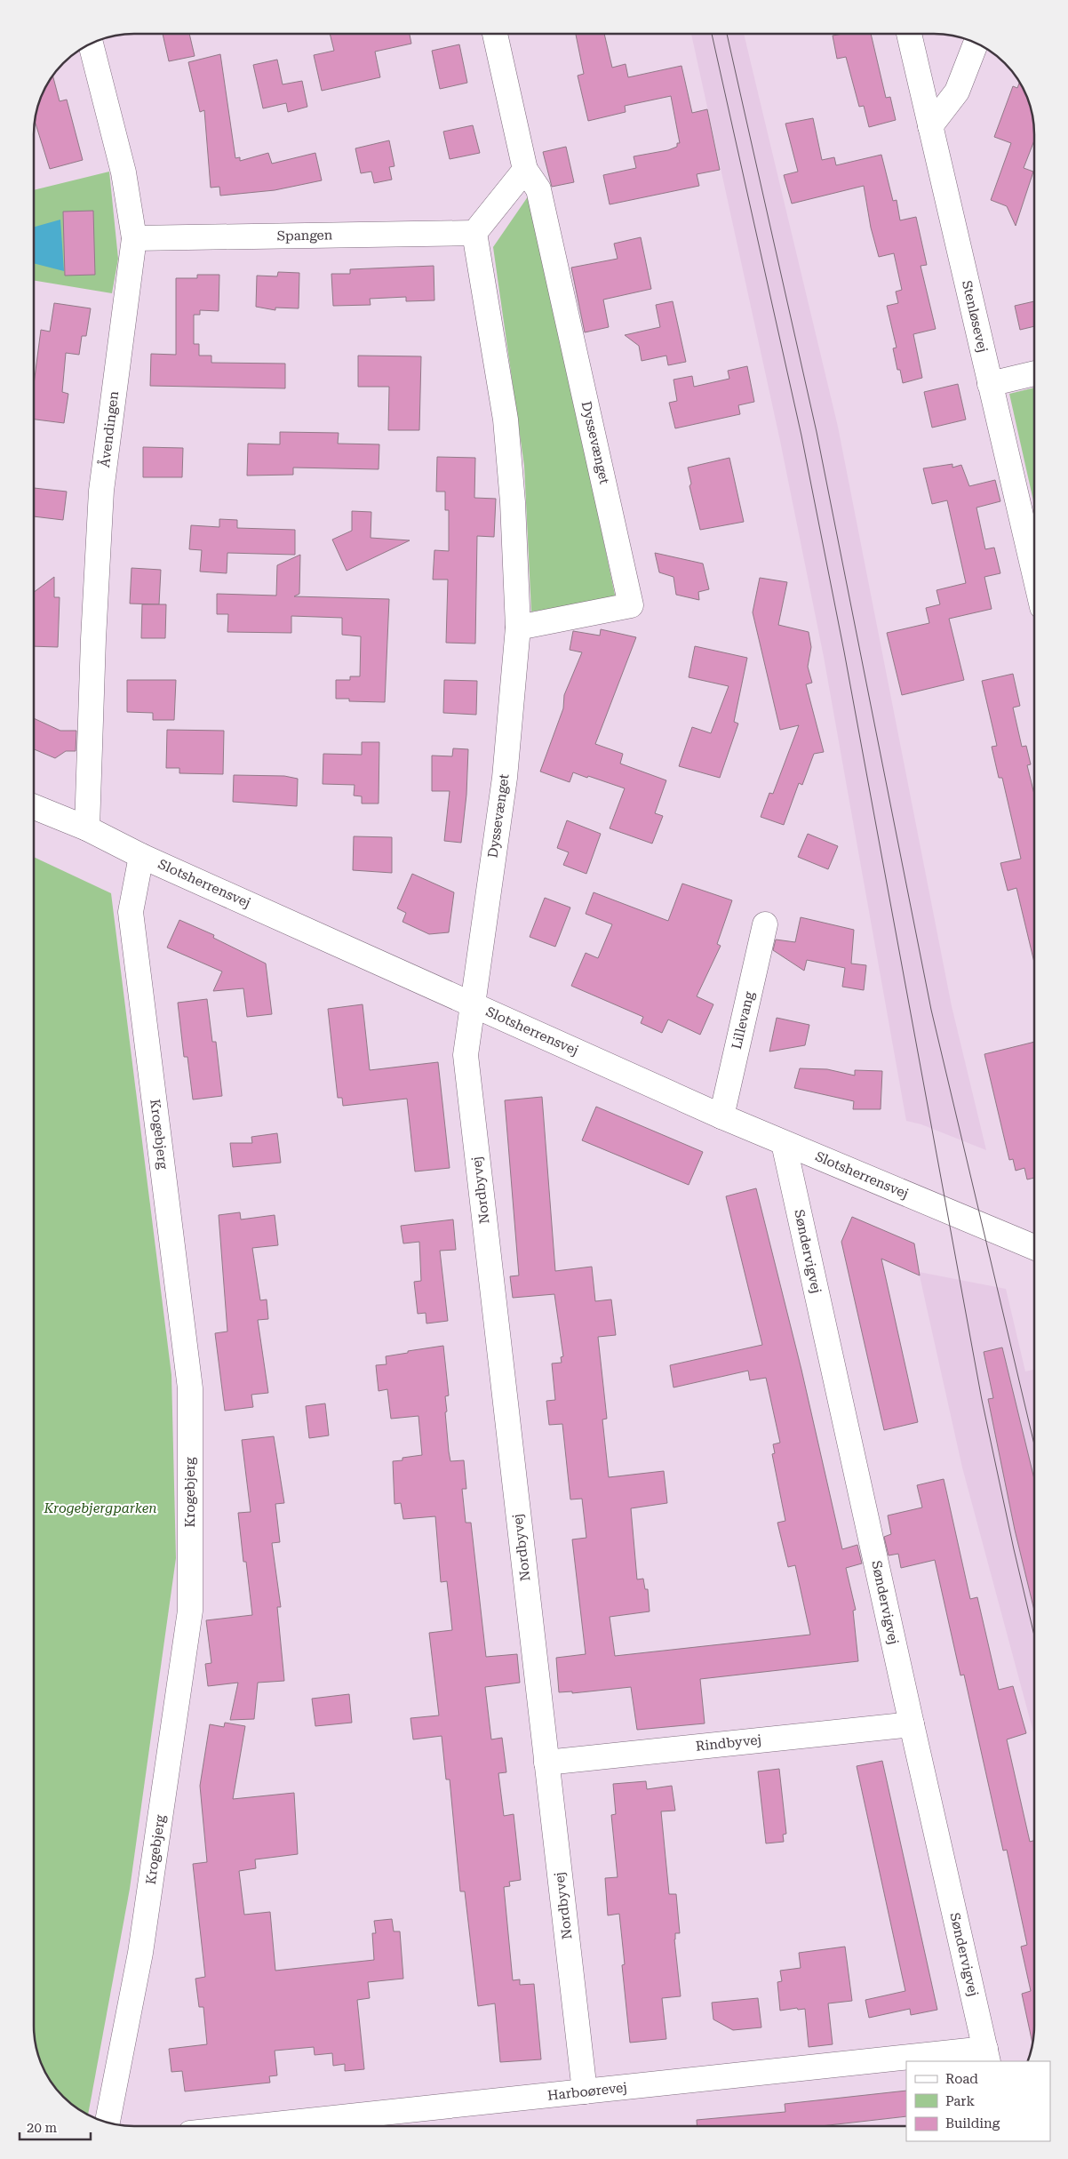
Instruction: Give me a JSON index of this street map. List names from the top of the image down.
{
  "streets": {
    "street": [
      "Spangen",
      "Stenløsevej",
      "Åvendingen",
      "Dyssevænget",
      "Slotsherrensvej",
      "Lillevang",
      "Krogebjerg",
      "Nordbyvej",
      "Søndervigvej",
      "Rindbyvej",
      "Harboørevej"
    ]
  },
  "crossings": [
    ["Spangen", "Åvendingen"],
    ["Spangen", "Dyssevænget"],
    ["Åvendingen", "Slotsherrensvej"],
    ["Dyssevænget", "Slotsherrensvej"],
    ["Dyssevænget", "Nordbyvej"],
    ["Slotsherrensvej", "Lillevang"],
    ["Slotsherrensvej", "Krogebjerg"],
    ["Slotsherrensvej", "Nordbyvej"],
    ["Slotsherrensvej", "Søndervigvej"],
    ["Nordbyvej", "Rindbyvej"],
    ["Nordbyvej", "Harboørevej"],
    ["Søndervigvej", "Rindbyvej"],
    ["Søndervigvej", "Harboørevej"]
  ],
  "parks": ["Krogebjergparken"],
  "legend": ["Road", "Park", "Building"],
  "scale_bar": "20 m"
}
